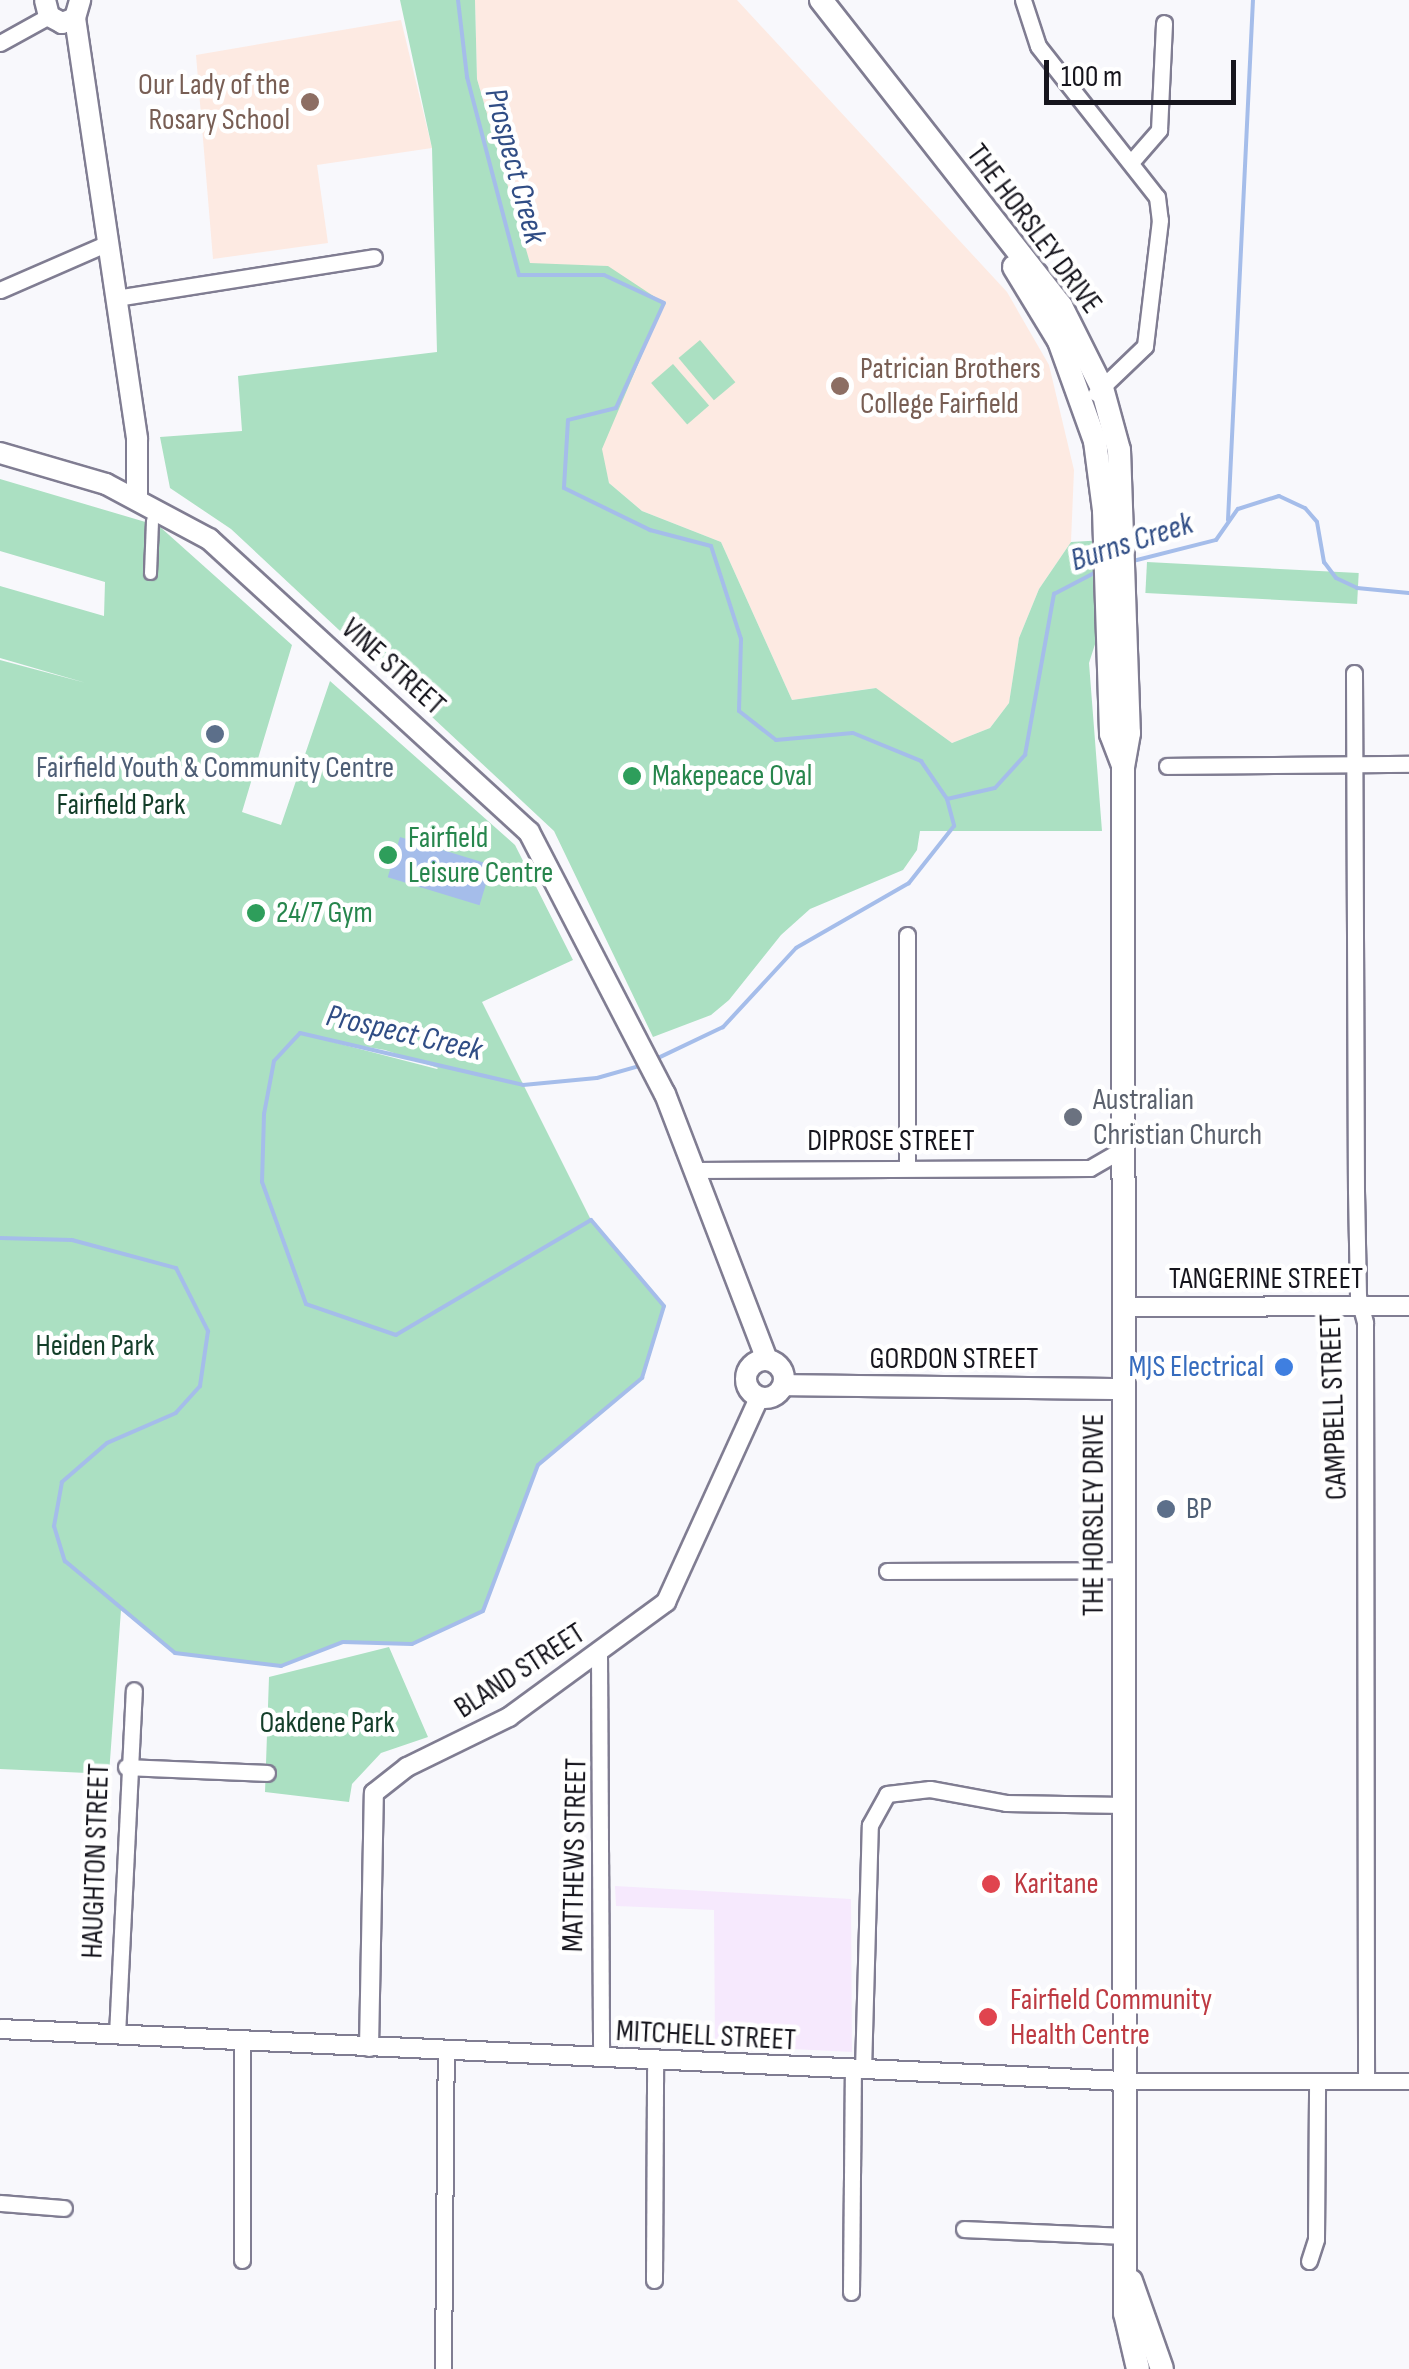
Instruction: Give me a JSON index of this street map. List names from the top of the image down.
{
  "streets": {
    "main road": ["THE HORSLEY DRIVE", "VINE STREET", "GORDON STREET"],
    "street": [
      "DIPROSE STREET",
      "TANGERINE STREET",
      "CAMPBELL STREET",
      "BLAND STREET",
      "MATTHEWS STREET",
      "HAUGHTON STREET",
      "MITCHELL STREET"
    ]
  },
  "crossings": [
    ["THE HORSLEY DRIVE", "TANGERINE STREET"],
    ["THE HORSLEY DRIVE", "GORDON STREET"],
    ["THE HORSLEY DRIVE", "MITCHELL STREET"],
    ["VINE STREET", "DIPROSE STREET"],
    ["VINE STREET", "GORDON STREET"],
    ["VINE STREET", "BLAND STREET"],
    ["TANGERINE STREET", "CAMPBELL STREET"],
    ["GORDON STREET", "BLAND STREET"],
    ["CAMPBELL STREET", "MITCHELL STREET"],
    ["BLAND STREET", "MATTHEWS STREET"],
    ["BLAND STREET", "MITCHELL STREET"],
    ["MATTHEWS STREET", "MITCHELL STREET"],
    ["HAUGHTON STREET", "MITCHELL STREET"]
  ],
  "water": ["Prospect Creek", "Burns Creek"],
  "parks": ["Fairfield Park", "Heiden Park", "Oakdene Park"],
  "places": [
    "Our Lady of the Rosary School",
    "Patrician Brothers College Fairfield",
    "Fairfield Youth & Community Centre",
    "Makepeace Oval",
    "Fairfield Leisure Centre",
    "24/7 Gym",
    "Australian Christian Church",
    "MJS Electrical",
    "BP",
    "Karitane",
    "Fairfield Community Health Centre"
  ],
  "scale_bar": "100 m"
}
